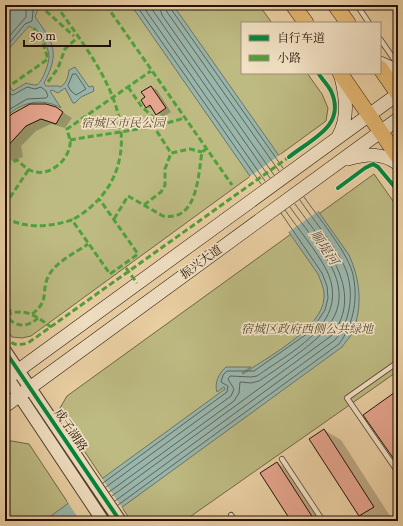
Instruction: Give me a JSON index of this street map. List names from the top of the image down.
{
  "streets": {
    "main road": ["振兴大道"],
    "street": ["成子湖路"]
  },
  "crossings": [
    ["振兴大道", "成子湖路"]
  ],
  "water": ["顺堤河"],
  "parks": ["宿城区市民公园", "宿城区政府西侧公共绿地"],
  "legend": ["自行车道", "小路"],
  "scale_bar": "50 m"
}
